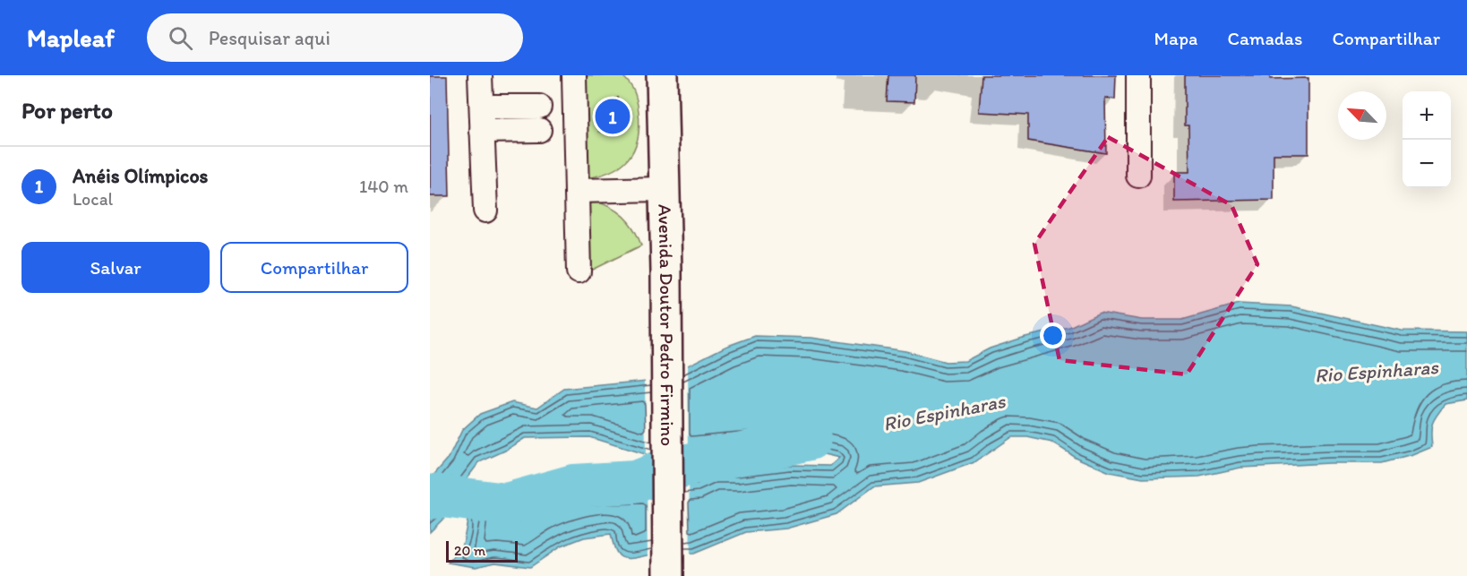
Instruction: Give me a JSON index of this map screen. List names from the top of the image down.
{
  "streets": {
    "main road": ["Avenida Doutor Pedro Firmino"]
  },
  "water": ["Rio Espinharas"],
  "scale_bar": "20 m",
  "north": "top left",
  "page": {
    "header": "Mapleaf",
    "search": "Pesquisar aqui",
    "nav": ["Mapa", "Camadas", "Compartilhar"],
    "heading": "Por perto",
    "map_buttons": ["+", "−"],
    "pins": "1",
    "list": [
      {
        "mark": "1",
        "name": "Anéis Olímpicos",
        "note": "Local",
        "value": "140 m"
      }
    ],
    "buttons": ["Salvar", "Compartilhar"],
    "scale": "20 m"
  }
}
